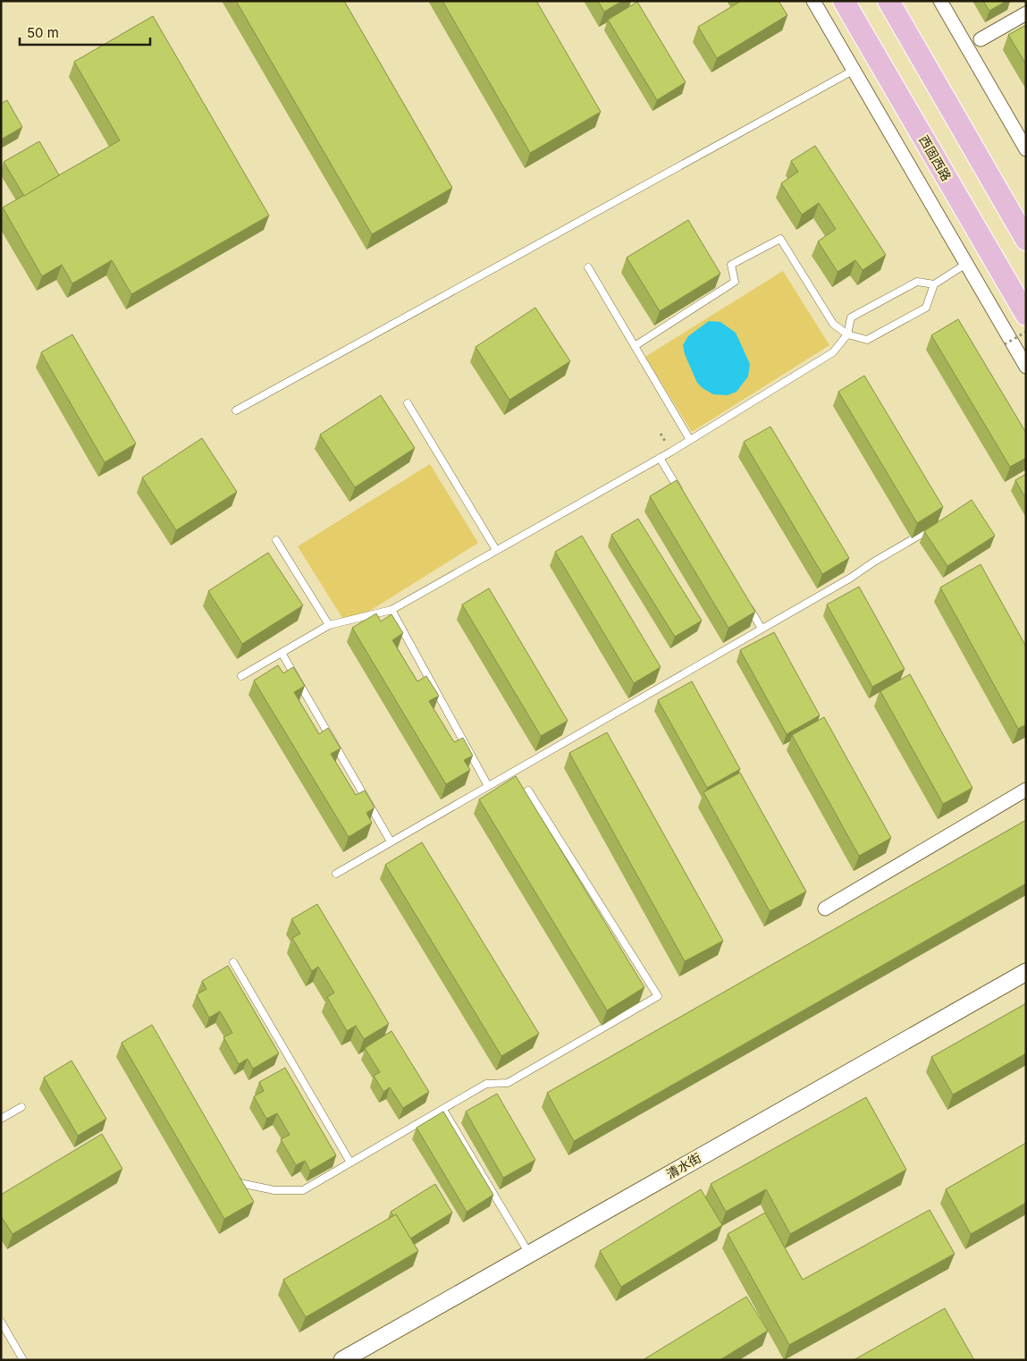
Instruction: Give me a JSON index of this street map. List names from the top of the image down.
{
  "streets": {
    "main road": ["西固西路"],
    "street": ["清水街"]
  },
  "scale_bar": "50 m"
}
